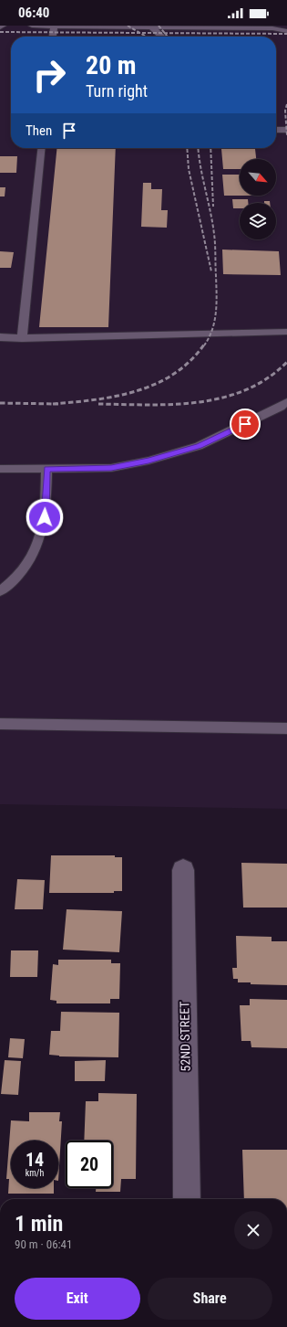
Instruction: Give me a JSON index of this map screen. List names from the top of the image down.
{
  "streets": {
    "street": ["52ND STREET"]
  },
  "north": "bottom right",
  "page": {
    "status": "06:40",
    "turn": ["20 m", "Turn right"],
    "then": "Then",
    "speed": "14 km/h",
    "limit": "20",
    "heading": ["1 min", "90 m · 06:41"],
    "buttons": ["Exit", "Share"]
  }
}
